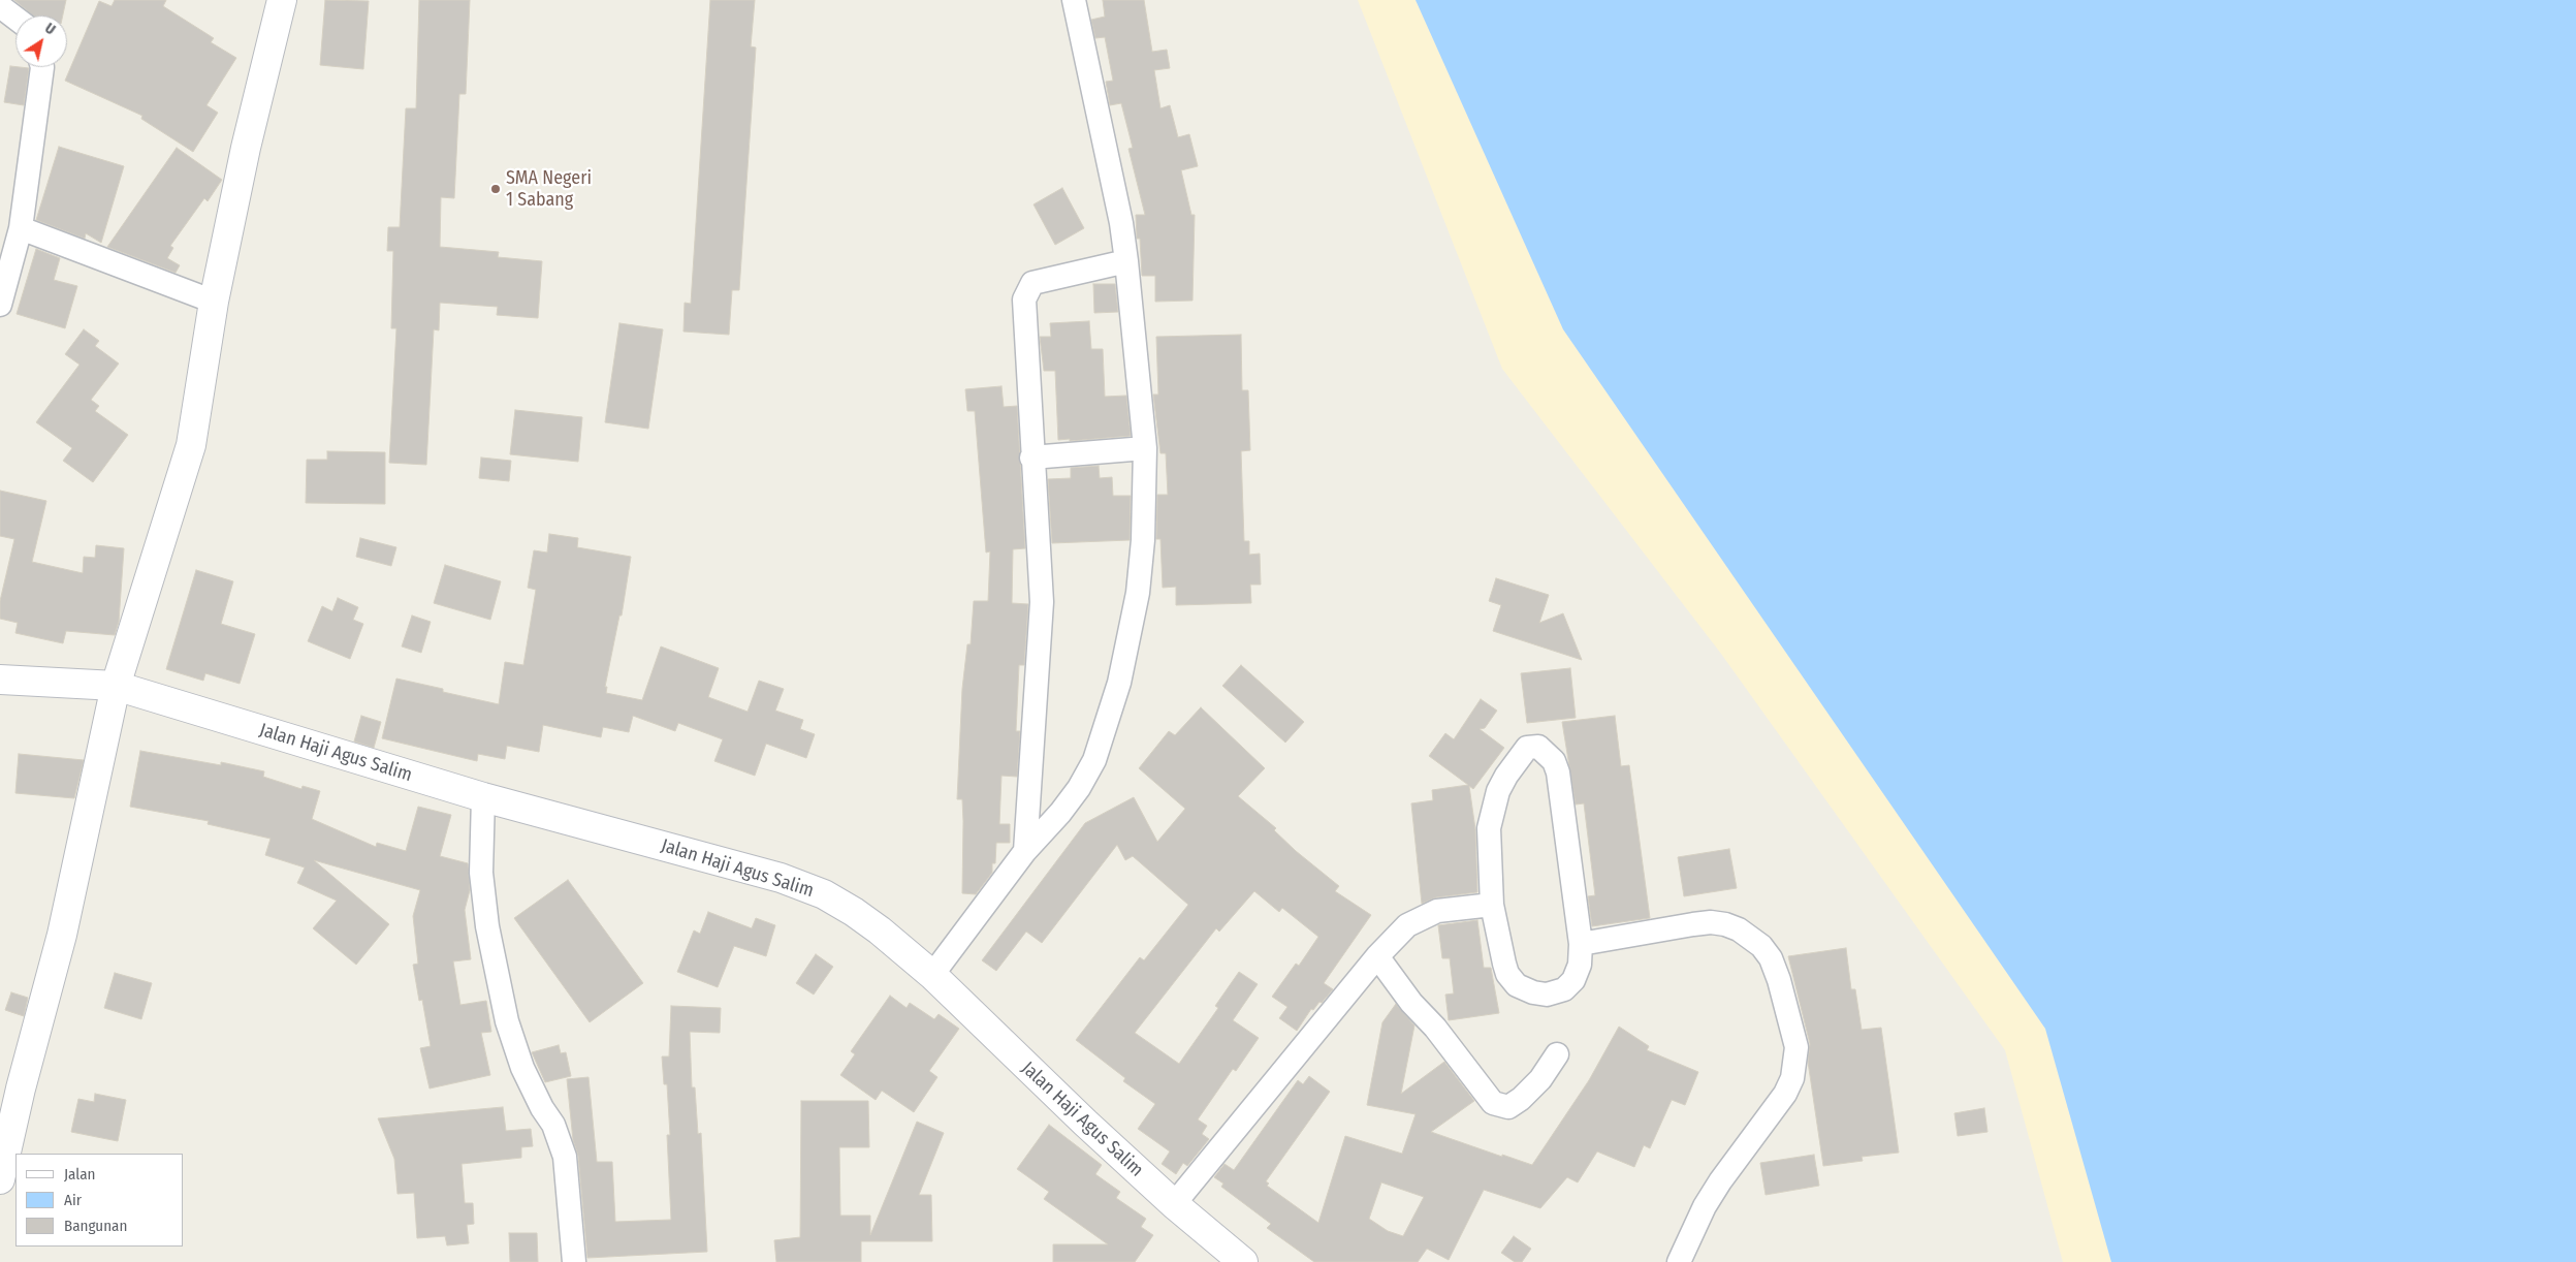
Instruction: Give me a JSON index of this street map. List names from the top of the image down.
{
  "streets": {
    "main road": ["Jalan Haji Agus Salim"]
  },
  "places": ["SMA Negeri 1 Sabang"],
  "legend": ["Jalan", "Air", "Bangunan"],
  "north": "top right"
}
